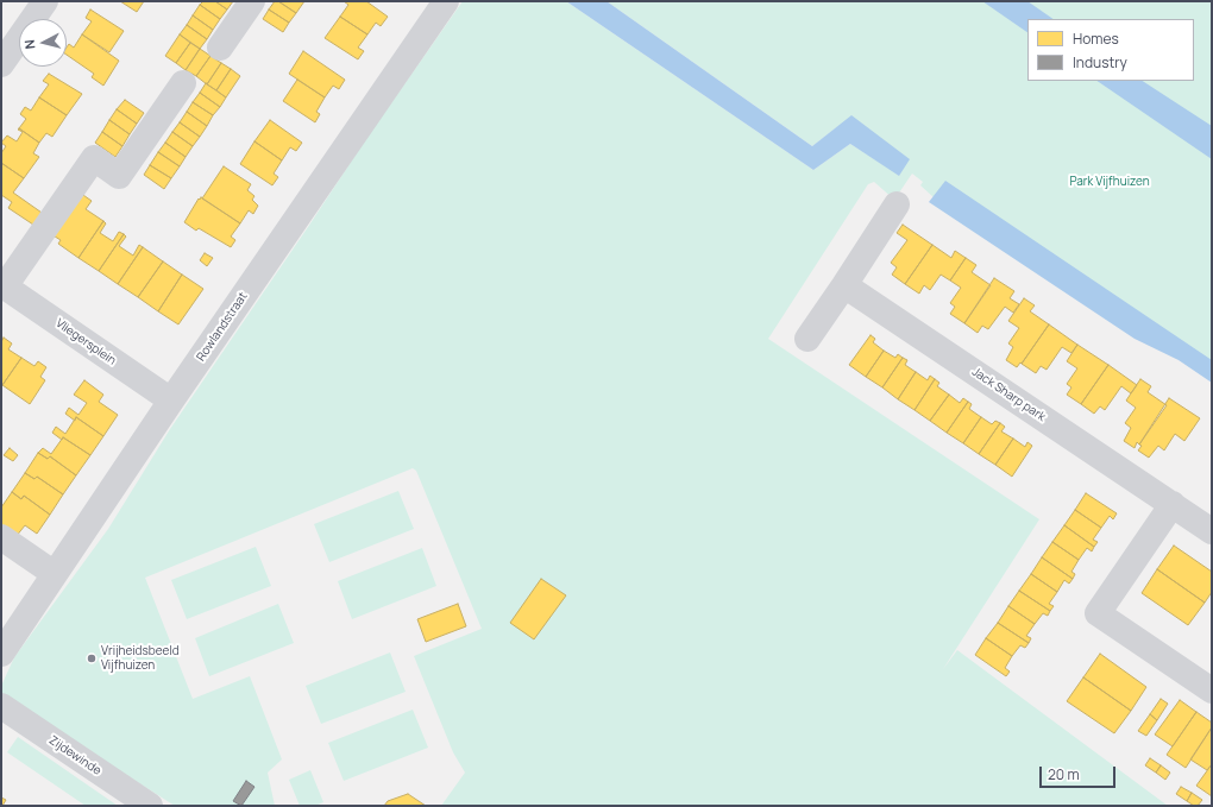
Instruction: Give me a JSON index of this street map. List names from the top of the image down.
{
  "streets": {
    "street": [
      "Rowlandstraat",
      "Vliegersplein",
      "Jack Sharp park",
      "Zijdewinde"
    ]
  },
  "crossings": [
    ["Rowlandstraat", "Vliegersplein"]
  ],
  "parks": ["Park Vijfhuizen"],
  "places": ["Vrijheidsbeeld Vijfhuizen"],
  "legend": ["Homes", "Industry"],
  "scale_bar": "20 m",
  "north": "left"
}
